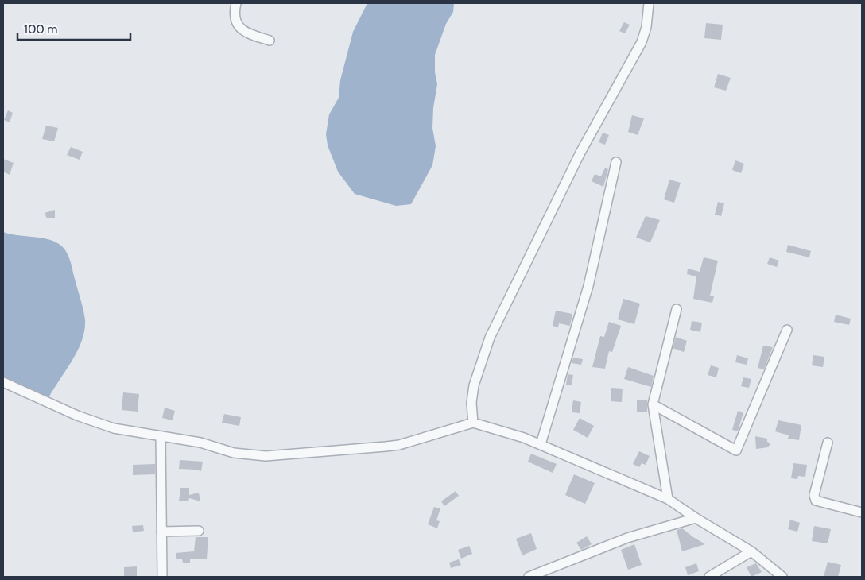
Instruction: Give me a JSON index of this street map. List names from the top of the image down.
{
  "scale_bar": "100 m"
}
